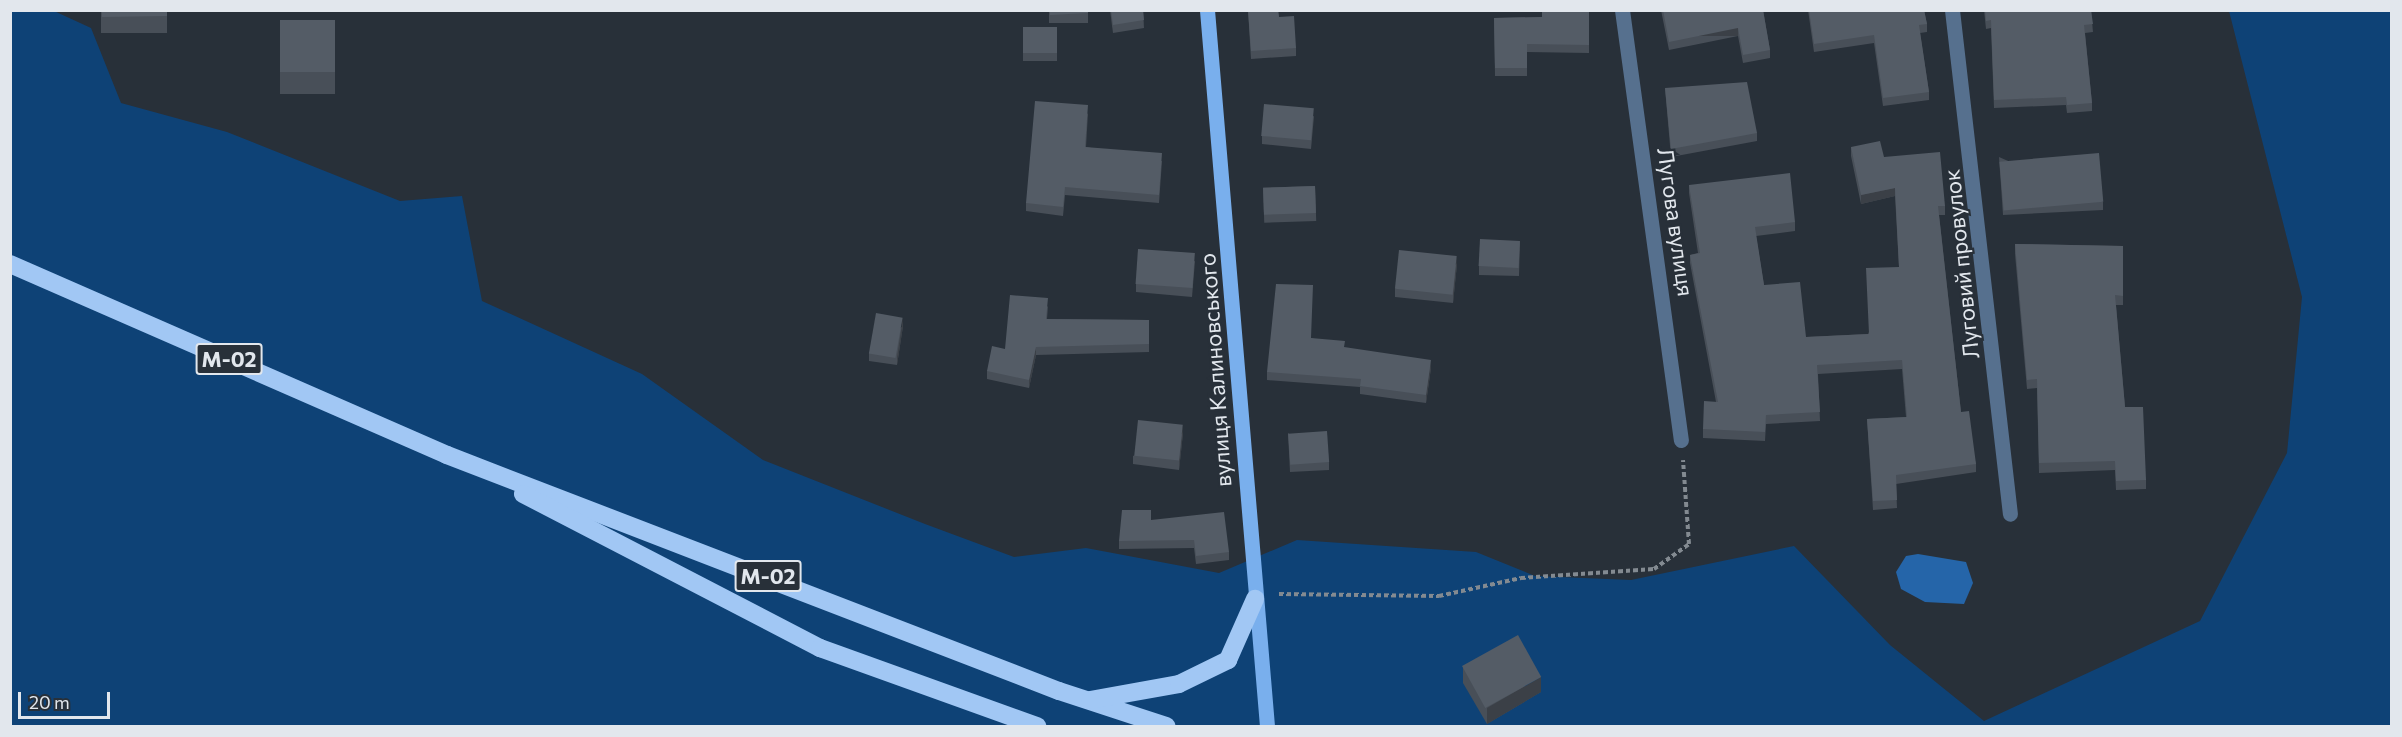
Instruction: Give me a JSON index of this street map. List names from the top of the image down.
{
  "streets": {
    "highway": ["М-02"],
    "main road": ["вулиця Калиновського"],
    "street": ["Лугова вулиця", "Луговий провулок"]
  },
  "scale_bar": "20 m"
}
